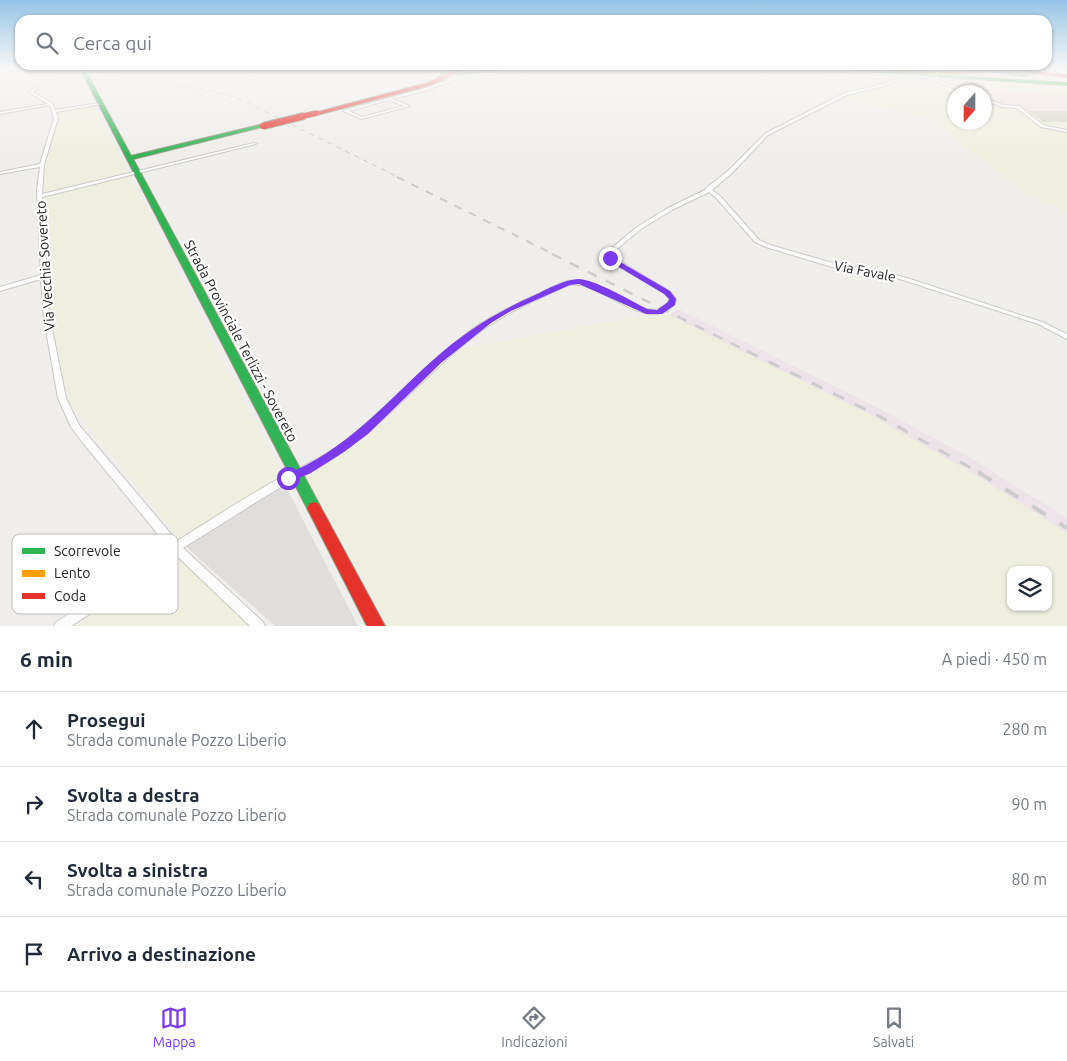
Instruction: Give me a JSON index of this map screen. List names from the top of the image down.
{
  "streets": {
    "main road": ["Strada Provinciale Terlizzi - Sovereto"],
    "street": ["Via Vecchia Sovereto", "Via Favale"]
  },
  "legend": ["Scorrevole", "Lento", "Coda"],
  "north": "bottom",
  "page": {
    "search": "Cerca qui",
    "heading": ["6 min", "A piedi · 450 m"],
    "list": [
      ["Prosegui", "Strada comunale Pozzo Liberio", "280 m"],
      ["Svolta a destra", "Strada comunale Pozzo Liberio", "90 m"],
      ["Svolta a sinistra", "Strada comunale Pozzo Liberio", "80 m"],
      "Arrivo a destinazione"
    ],
    "nav": ["Mappa", "Indicazioni", "Salvati"]
  }
}
